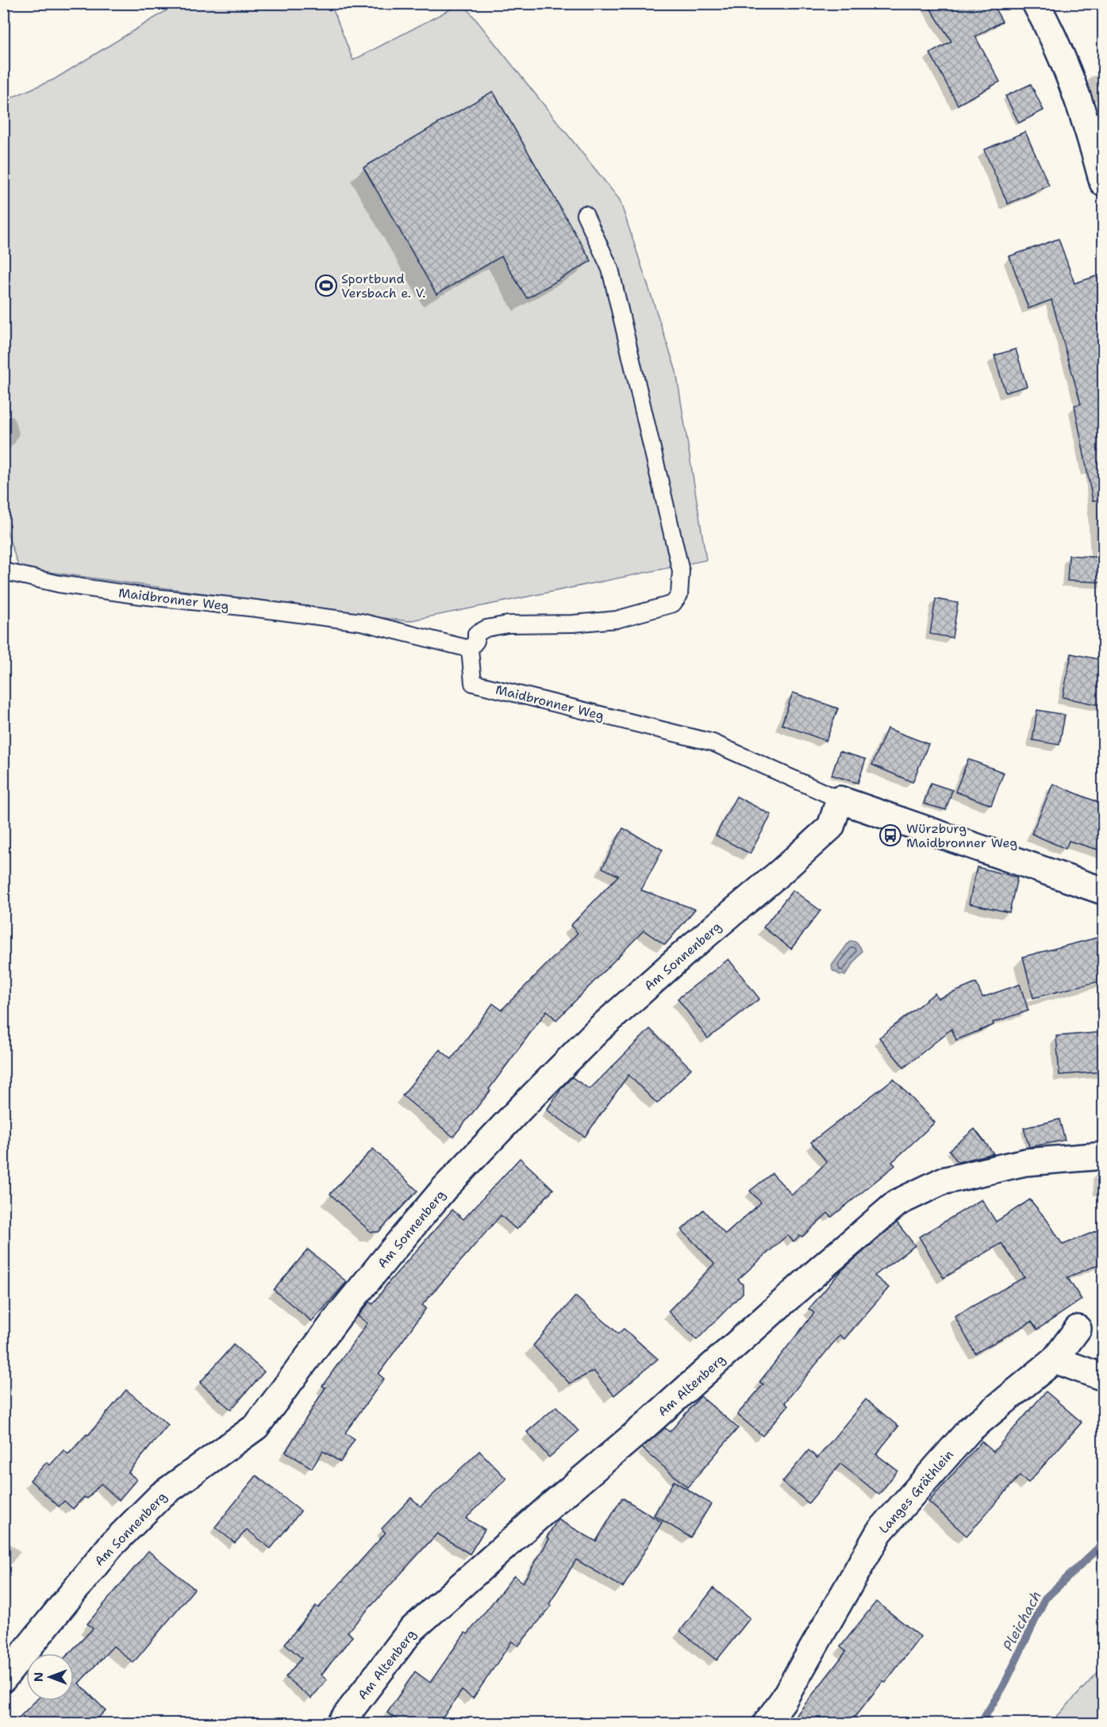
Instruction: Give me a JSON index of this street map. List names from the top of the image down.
{
  "streets": {
    "street": [
      "Maidbronner Weg",
      "Am Sonnenberg",
      "Am Altenberg",
      "Langes Gräthlein"
    ]
  },
  "crossings": [
    ["Maidbronner Weg", "Am Sonnenberg"]
  ],
  "water": ["Pleichach"],
  "places": {
    "sports": ["Sportbund Versbach e. V."],
    "bus stop": ["Würzburg Maidbronner Weg"]
  },
  "north": "left"
}
